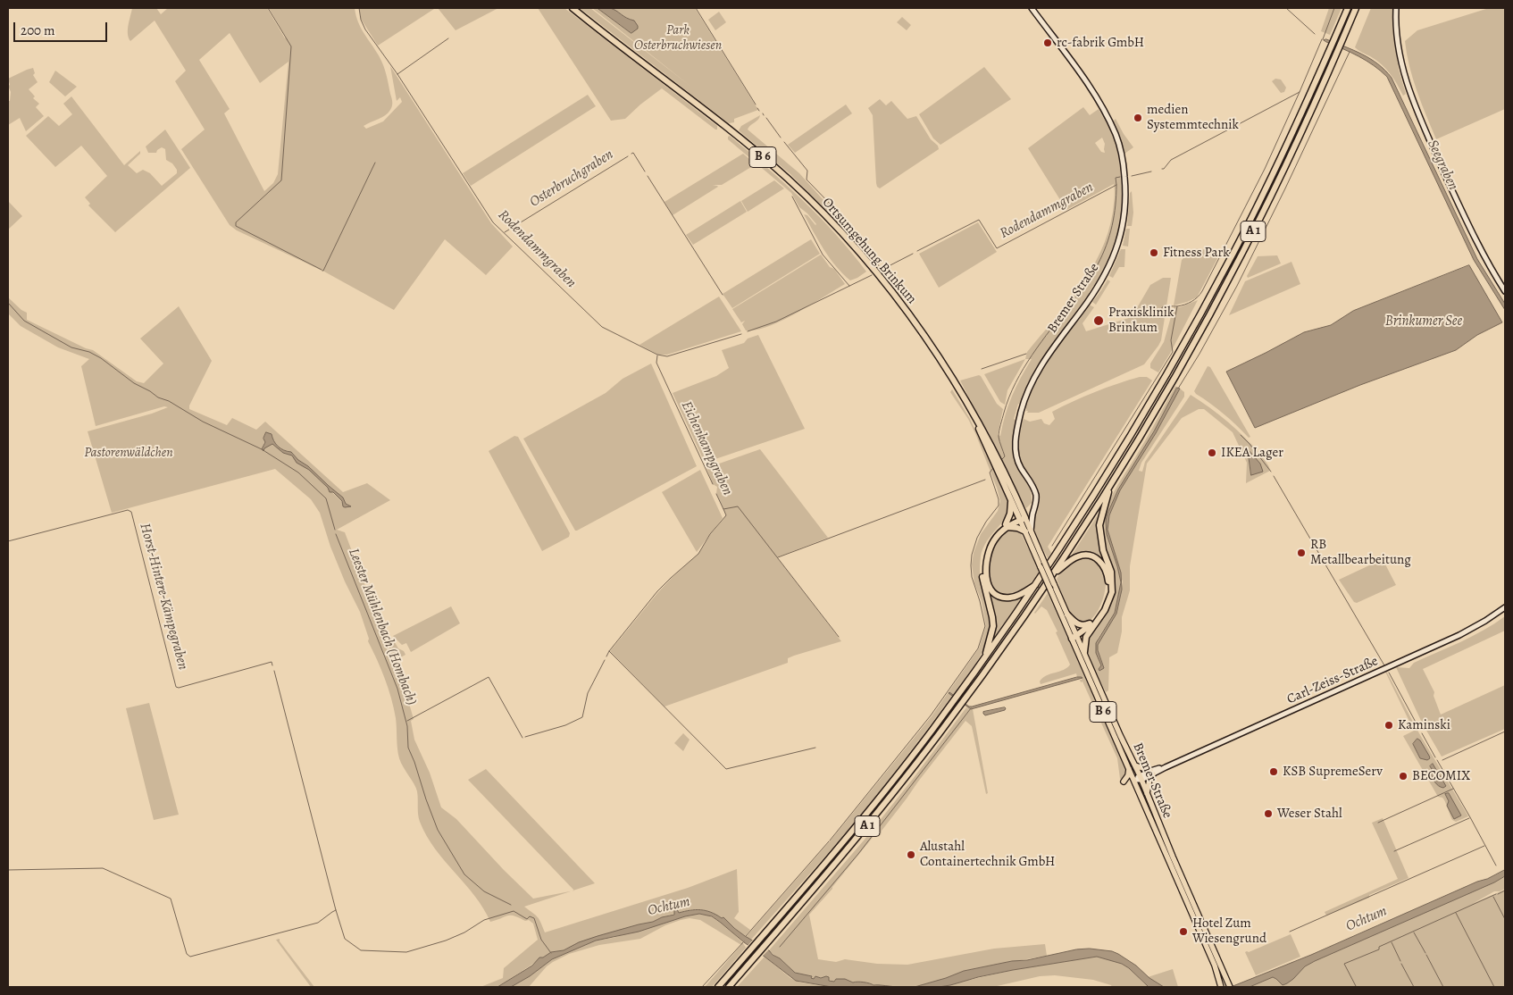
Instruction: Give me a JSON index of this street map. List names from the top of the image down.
{
  "streets": {
    "highway": ["B 6", "A 1", "Ortsumgehung Brinkum"],
    "main road": ["Bremer Straße", "Carl-Zeiss-Straße"]
  },
  "crossings": [
    ["B 6", "Ortsumgehung Brinkum"],
    ["B 6", "Bremer Straße"],
    ["Bremer Straße", "Carl-Zeiss-Straße"]
  ],
  "water": [
    "Seegraben",
    "Osterbruchgraben",
    "Rodendammgraben",
    "Brinkumer See",
    "Eichenkampgraben",
    "Horst-Hintere-Kämpegraben",
    "Leester Mühlenbach (Hombach)",
    "Ochtum"
  ],
  "parks": ["Park Osterbruchwiesen", "Pastorenwäldchen"],
  "places": [
    "rc-fabrik GmbH",
    "medien Systemmtechnik",
    "Fitness Park",
    "Praxisklinik Brinkum",
    "IKEA Lager",
    "RB Metallbearbeitung",
    "Kaminski",
    "KSB SupremeServ",
    "BECOMIX",
    "Weser Stahl",
    "Alustahl Containertechnik GmbH",
    "Hotel Zum Wiesengrund"
  ],
  "scale_bar": "200 m"
}
